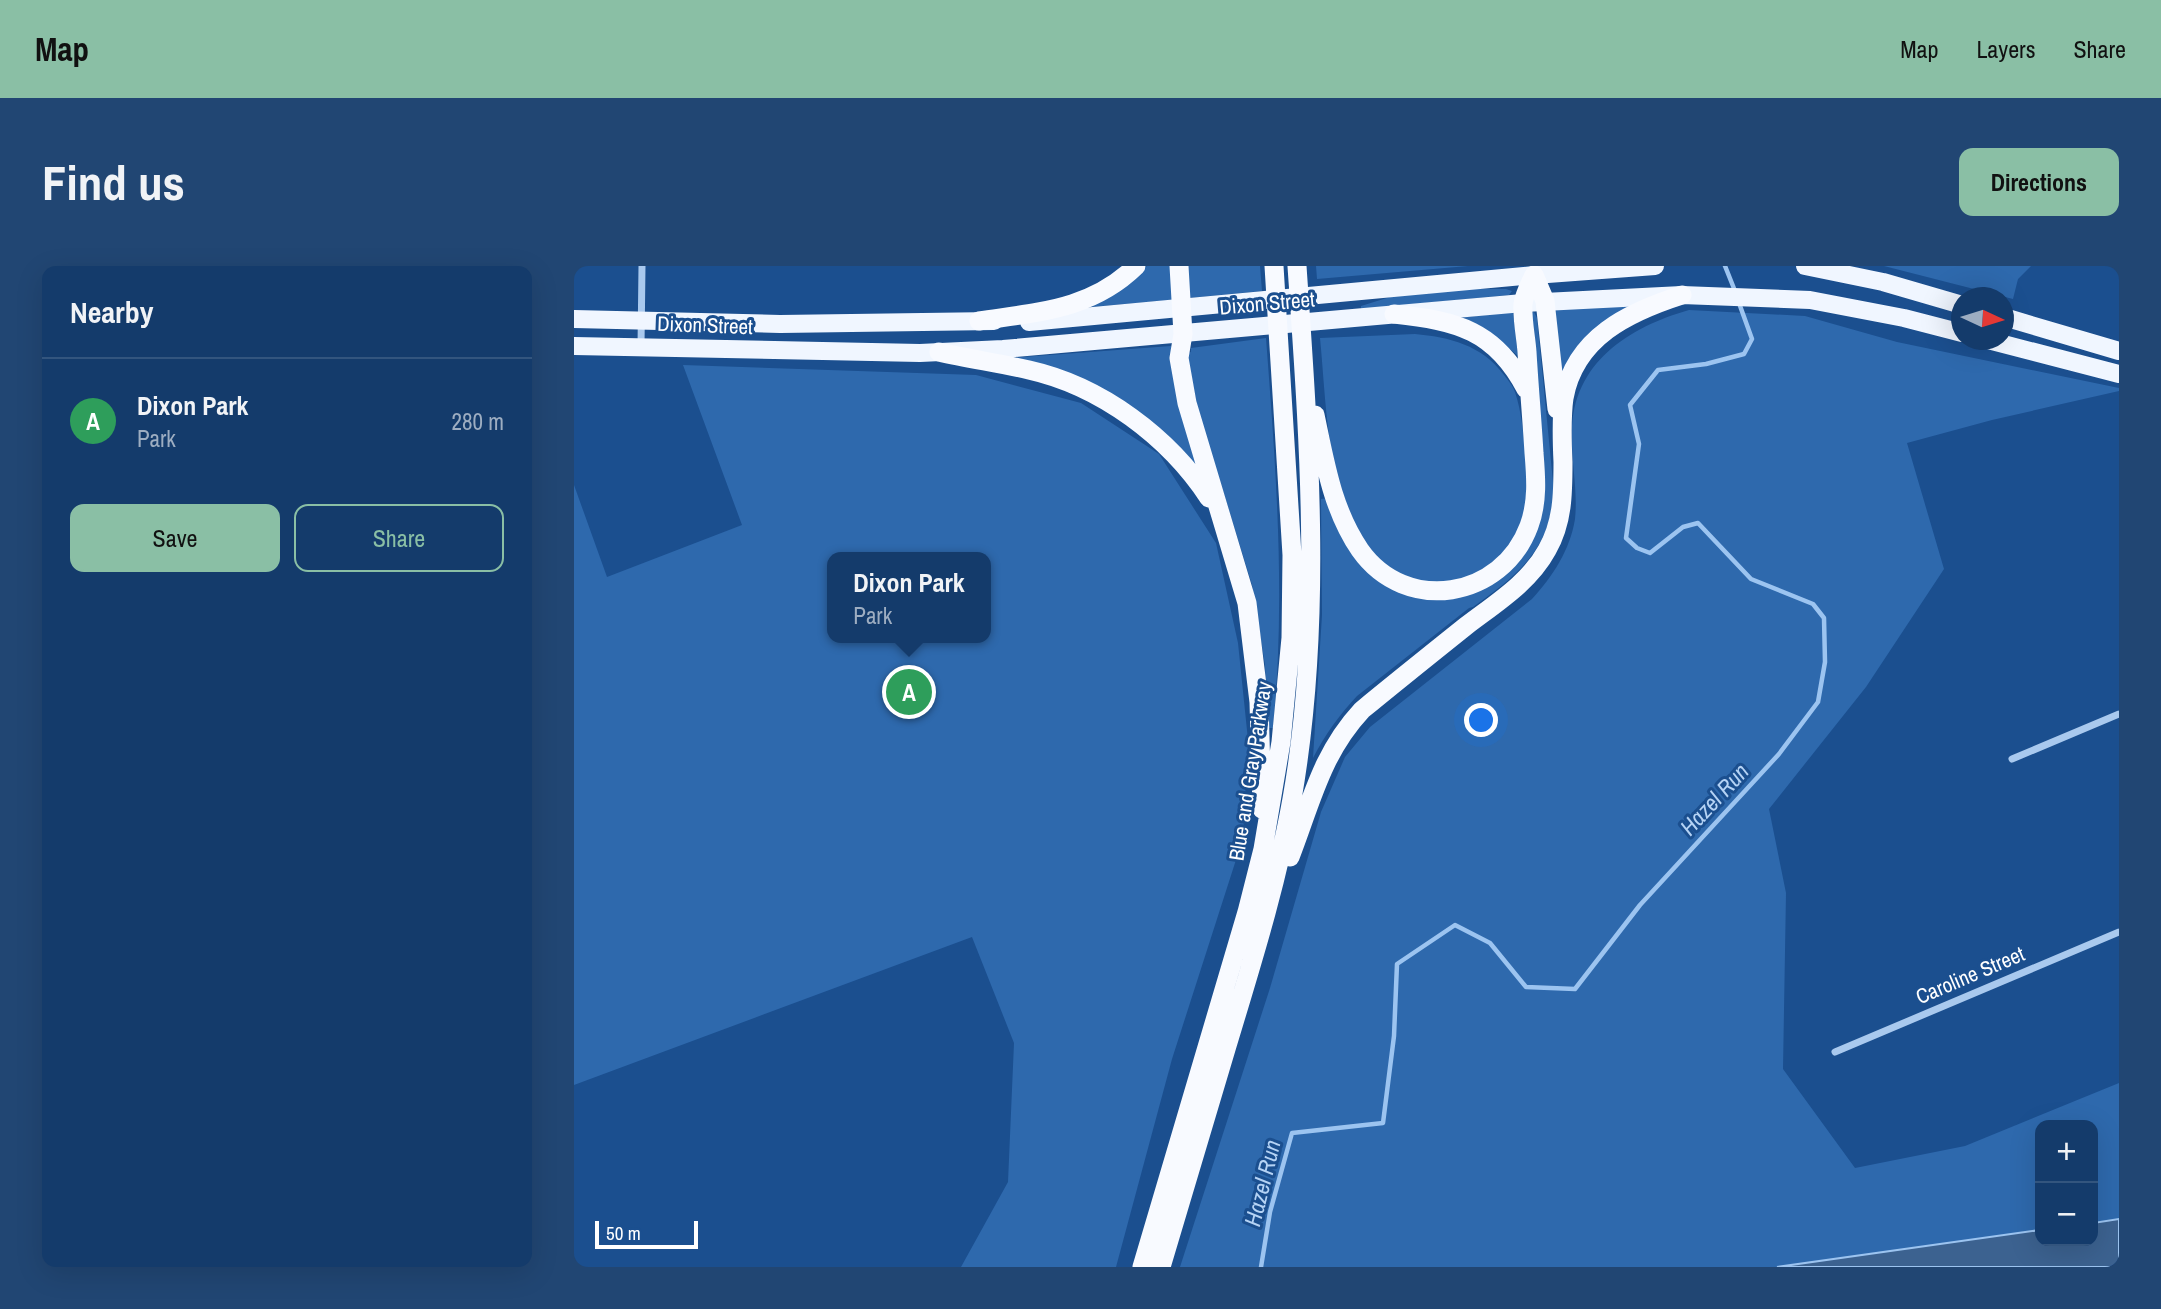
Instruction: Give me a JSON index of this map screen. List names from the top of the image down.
{
  "streets": {
    "highway": ["Blue and Gray Parkway"],
    "main road": ["Dixon Street"],
    "street": ["Caroline Street"]
  },
  "water": ["Hazel Run"],
  "scale_bar": "50 m",
  "north": "right",
  "page": {
    "header": "Map",
    "nav": ["Map", "Layers", "Share"],
    "buttons": [
      "Directions",
      ["Save", "Share"]
    ],
    "title": "Find us",
    "heading": "Nearby",
    "list": [
      {
        "mark": "A",
        "name": "Dixon Park",
        "note": "Park",
        "value": "280 m"
      }
    ],
    "popup": ["Dixon Park", "Park"],
    "pins": "A",
    "map_buttons": ["+", "−"],
    "scale": "50 m"
  }
}
